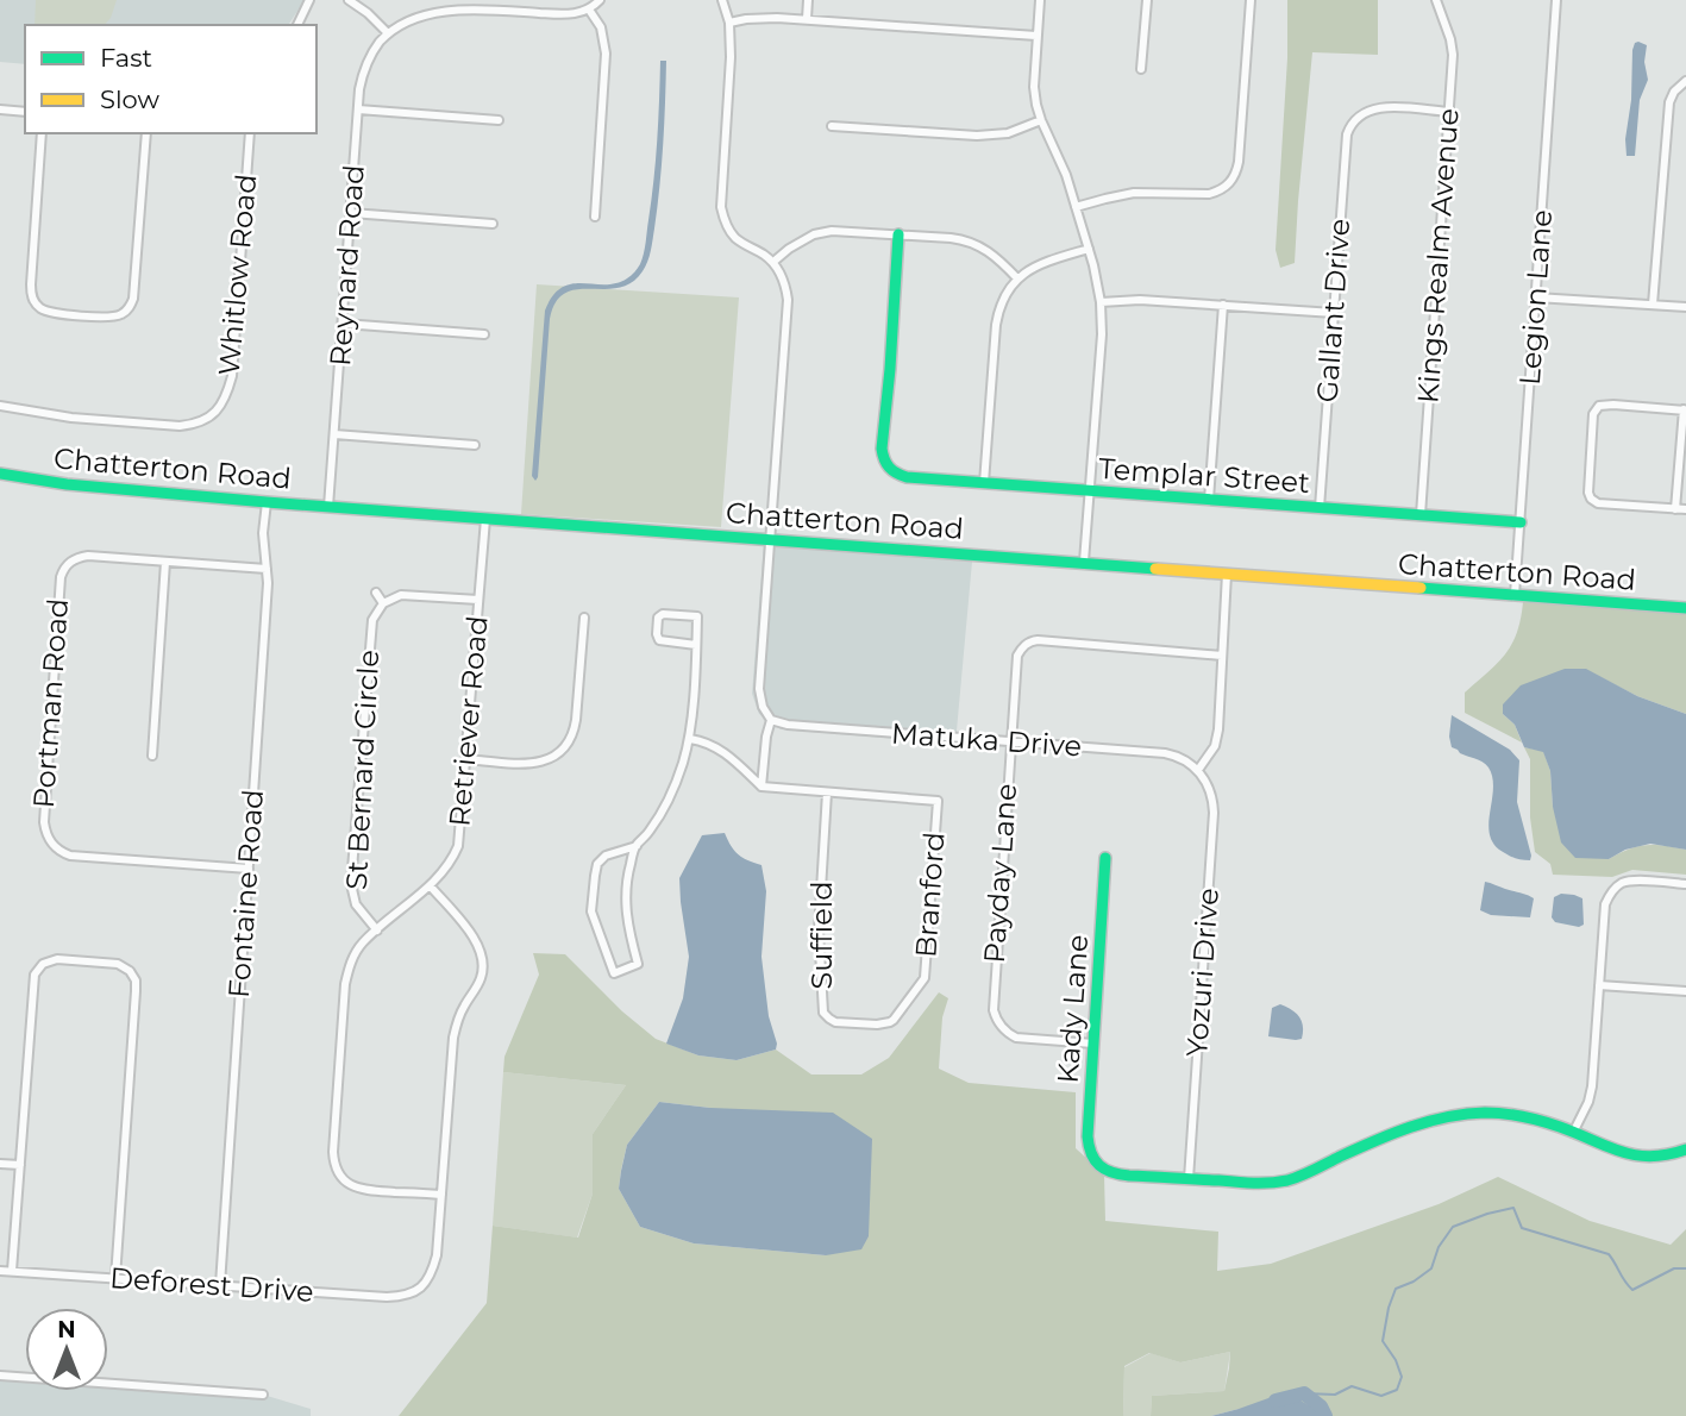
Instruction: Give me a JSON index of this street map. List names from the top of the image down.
{
  "streets": {
    "street": [
      "Kings Realm Avenue",
      "Reynard Road",
      "Whitlow Road",
      "Legion Lane",
      "Gallant Drive",
      "Chatterton Road",
      "Templar Street",
      "Portman Road",
      "Retriever Road",
      "Matuka Drive",
      "St Bernard Circle",
      "Payday Lane",
      "Fontaine Road",
      "Branford",
      "Suffield",
      "Yozuri Drive",
      "Kady Lane",
      "Deforest Drive"
    ]
  },
  "crossings": [
    ["Kings Realm Avenue", "Gallant Drive"],
    ["Kings Realm Avenue", "Templar Street"],
    ["Reynard Road", "Chatterton Road"],
    ["Legion Lane", "Chatterton Road"],
    ["Legion Lane", "Templar Street"],
    ["Gallant Drive", "Templar Street"],
    ["Chatterton Road", "Retriever Road"],
    ["Chatterton Road", "Fontaine Road"],
    ["Portman Road", "Fontaine Road"],
    ["Retriever Road", "St Bernard Circle"],
    ["Retriever Road", "Deforest Drive"],
    ["Matuka Drive", "Payday Lane"],
    ["Matuka Drive", "Yozuri Drive"],
    ["Payday Lane", "Kady Lane"],
    ["Fontaine Road", "Deforest Drive"],
    ["Branford", "Suffield"],
    ["Yozuri Drive", "Kady Lane"]
  ],
  "legend": ["Fast", "Slow"],
  "north": "top"
}
